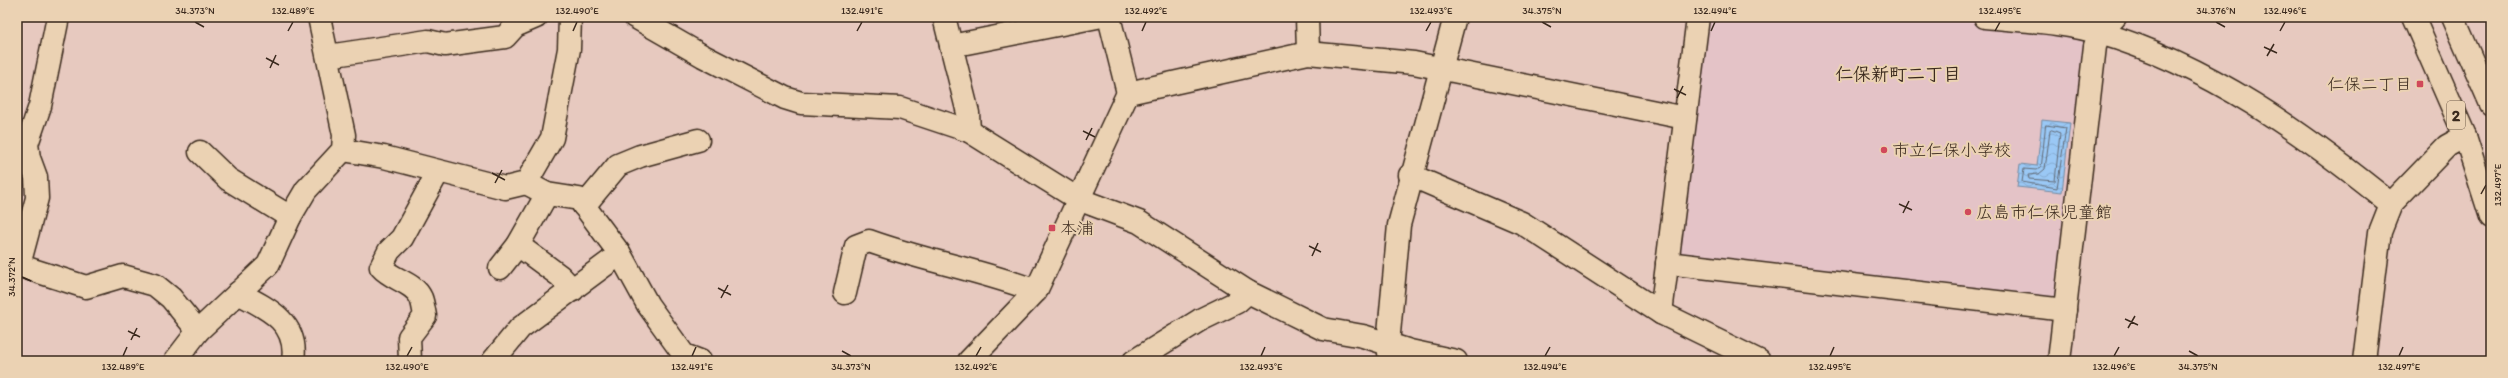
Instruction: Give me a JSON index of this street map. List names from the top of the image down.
{
  "streets": {
    "main road": ["2"]
  },
  "districts": ["仁保新町二丁目"],
  "places": {
    "transit": ["仁保二丁目", "本浦"],
    "other": ["市立仁保小学校", "広島市仁保児童館"]
  },
  "coordinates": [
    "34.373°N",
    "132.489°E",
    "132.490°E",
    "132.491°E",
    "132.492°E",
    "132.493°E",
    "34.375°N",
    "132.494°E",
    "132.495°E",
    "34.376°N",
    "132.496°E",
    "132.497°E",
    "34.372°N"
  ]
}
